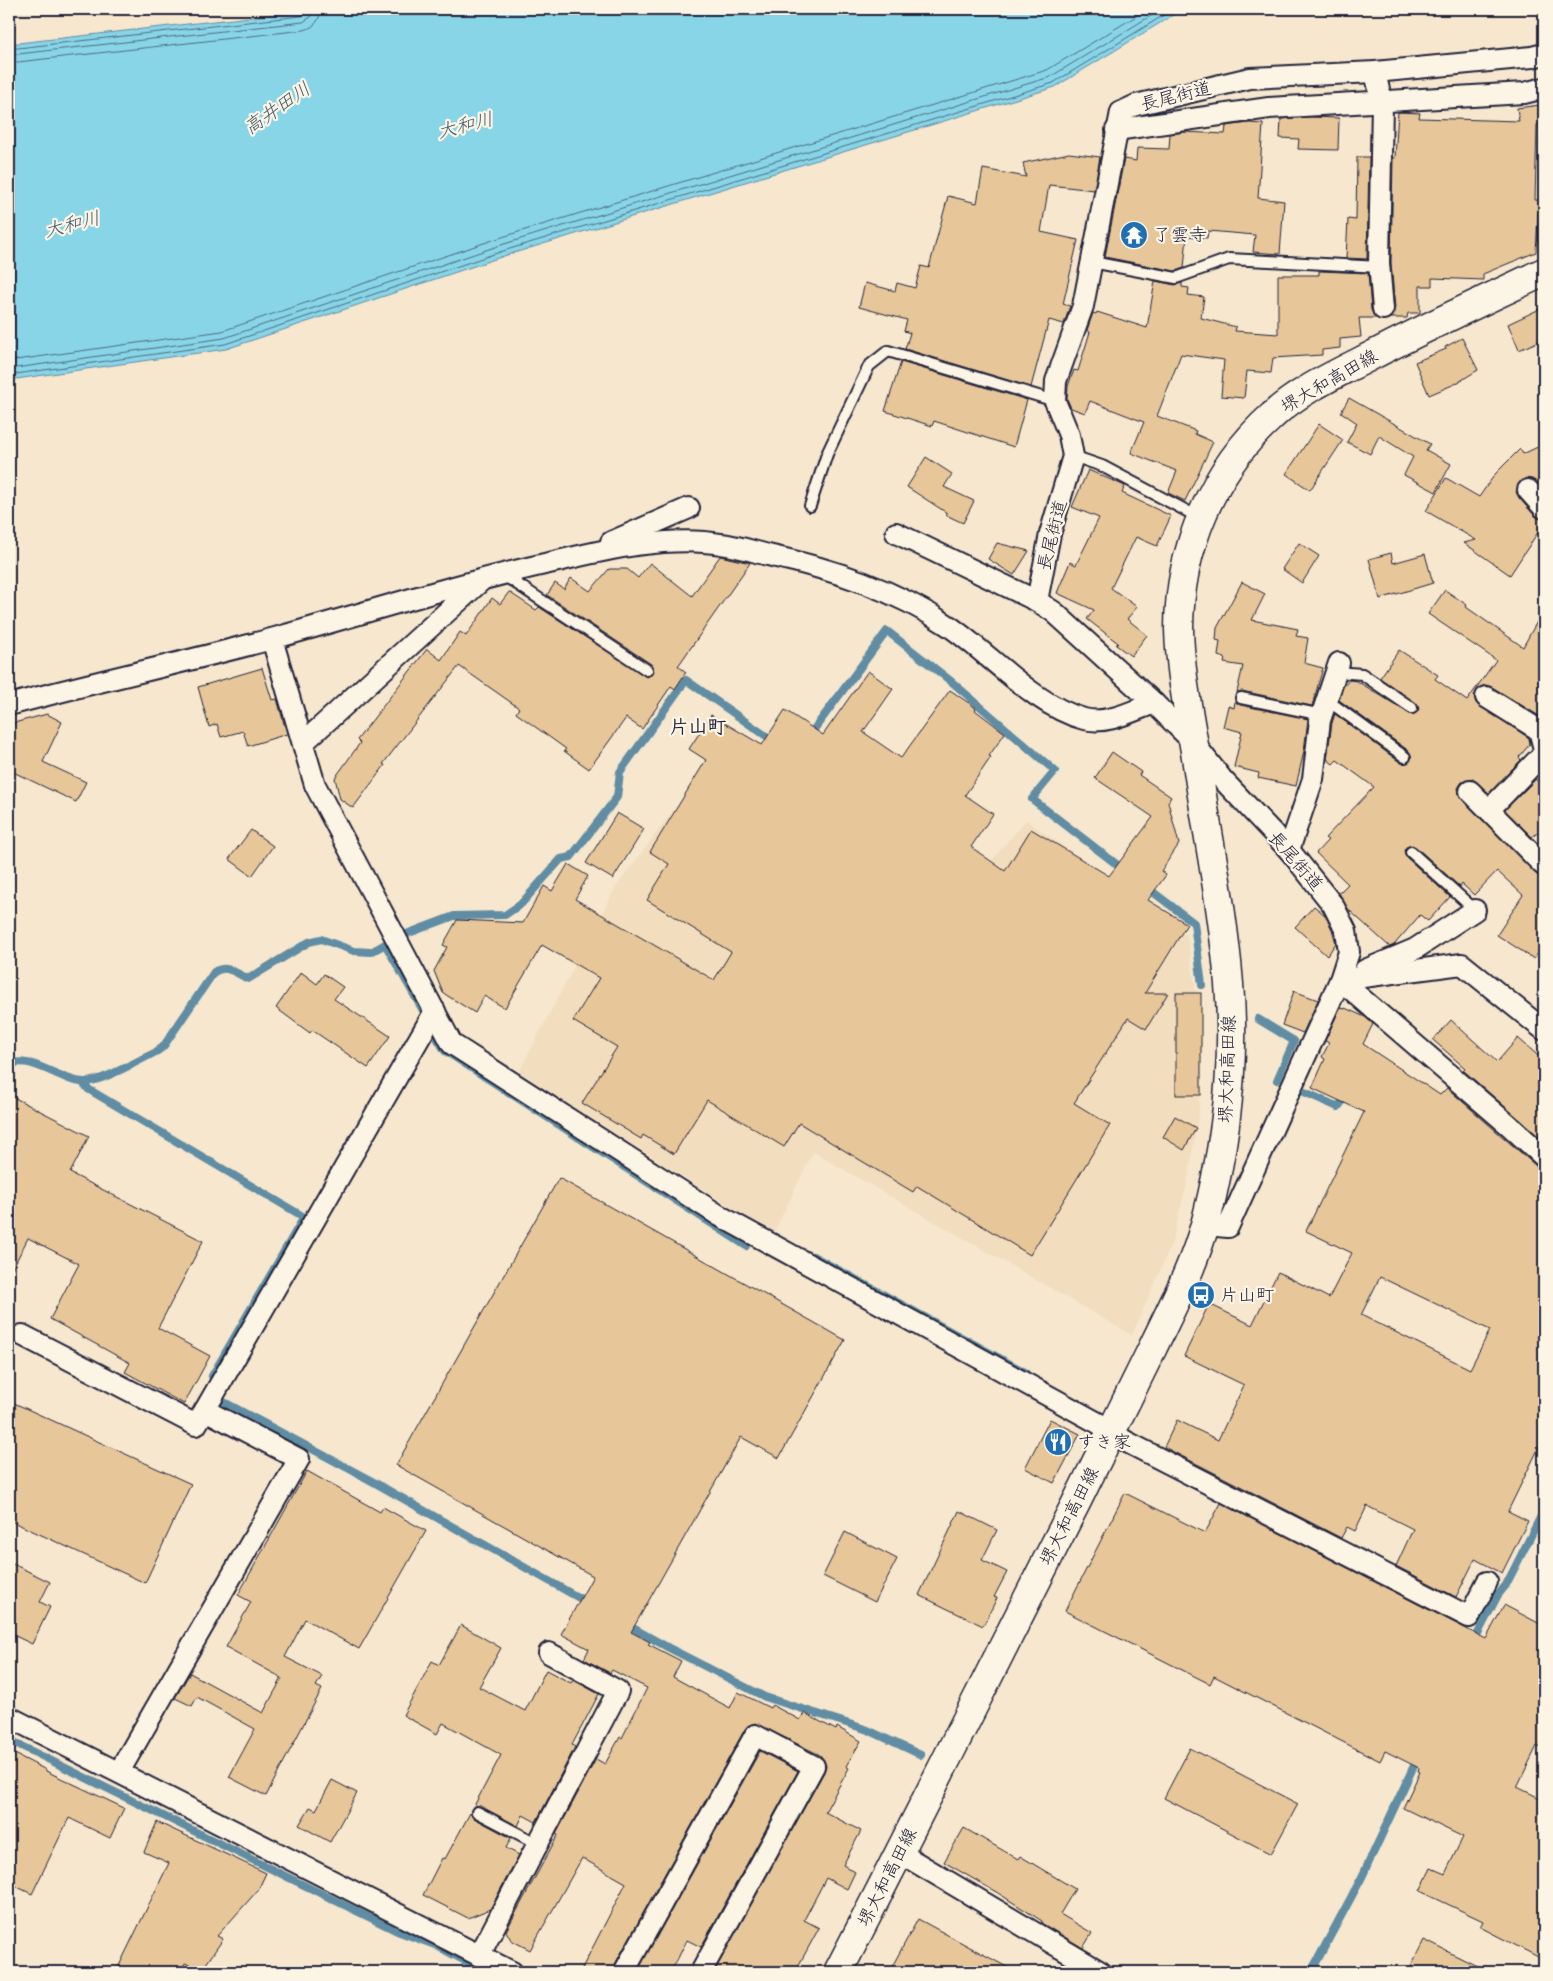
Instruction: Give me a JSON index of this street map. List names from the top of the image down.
{
  "streets": {
    "main road": ["堺大和高田線"],
    "street": ["長尾街道"]
  },
  "crossings": [
    ["長尾街道", "堺大和高田線"]
  ],
  "districts": ["片山町"],
  "water": ["高井田川", "大和川"],
  "places": {
    "temple": ["了雲寺"],
    "bus stop": ["片山町"],
    "restaurant": ["すき家"]
  }
}
